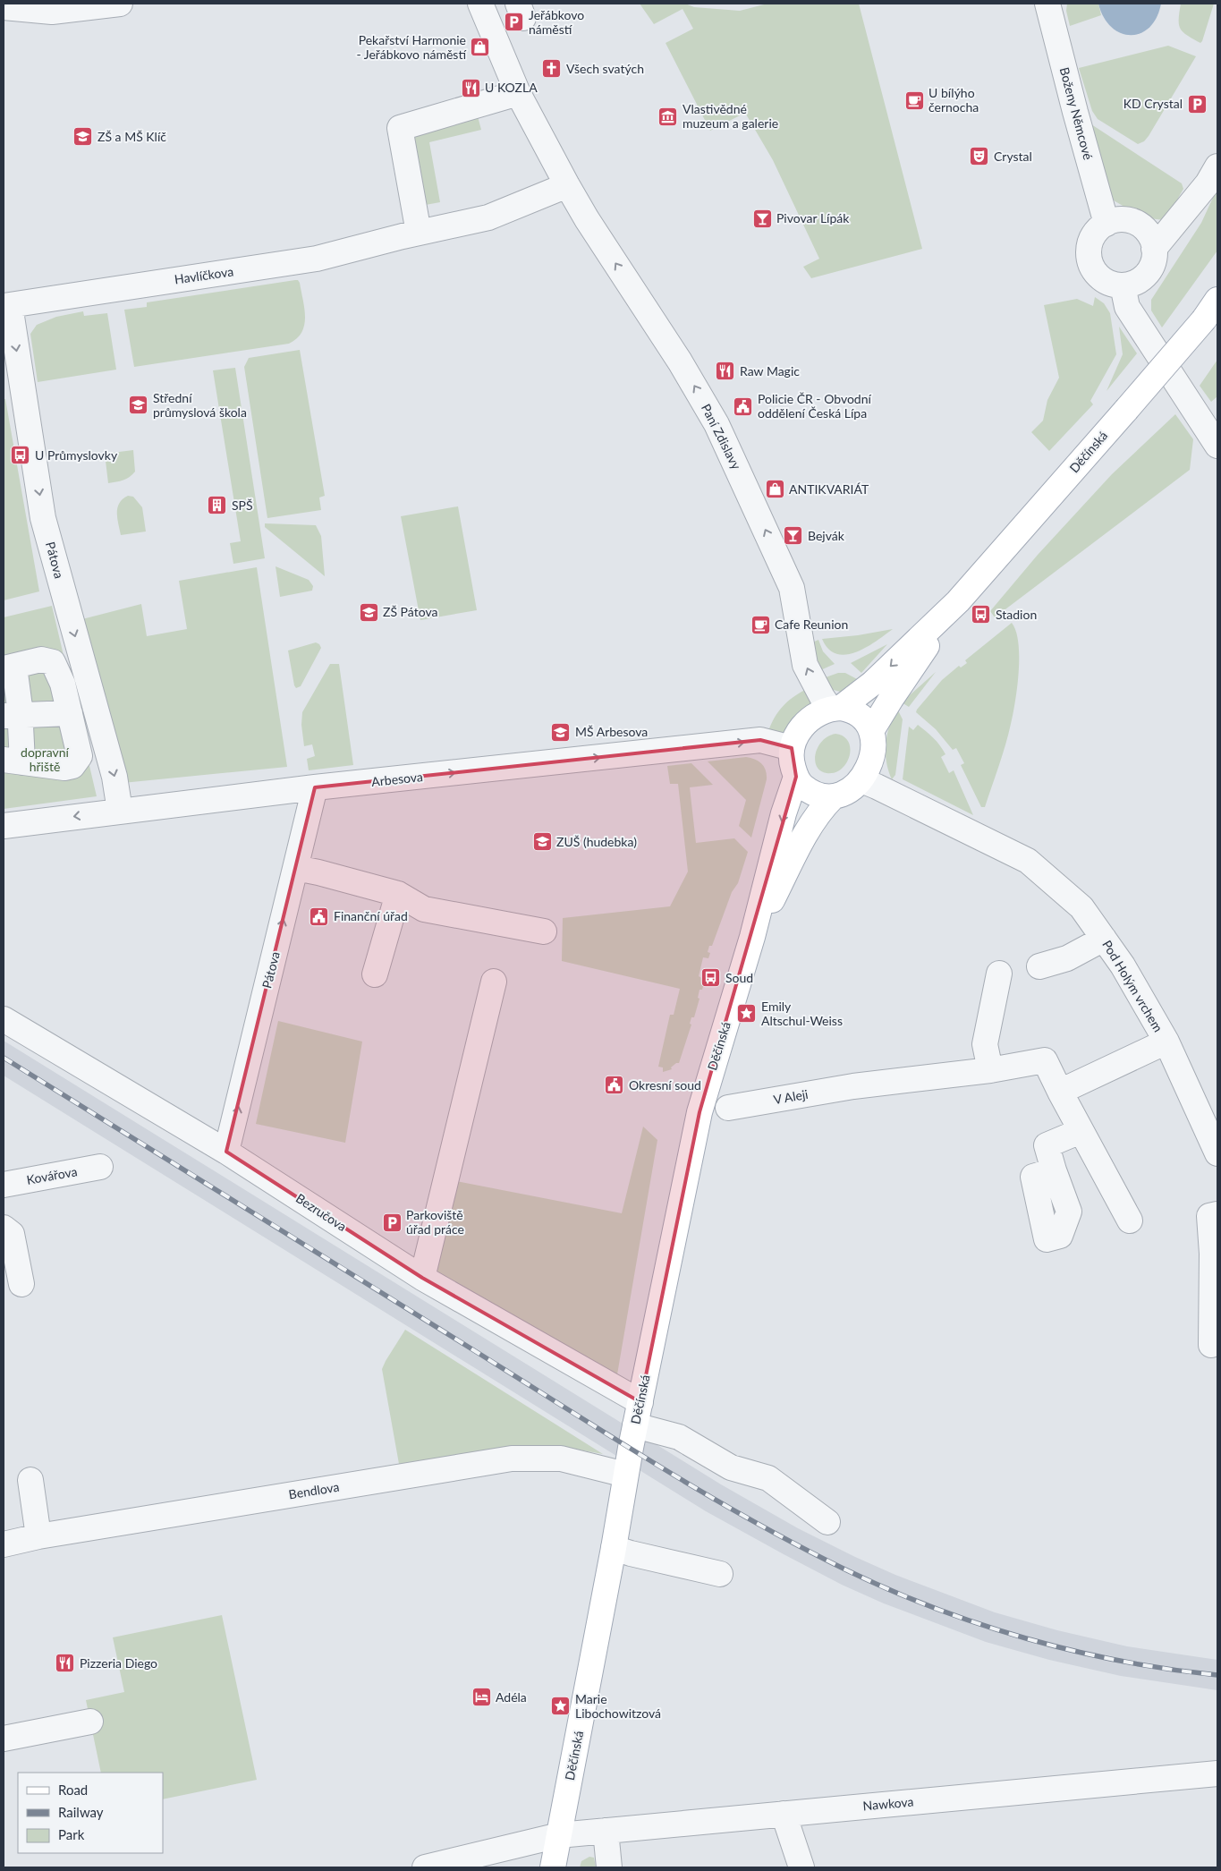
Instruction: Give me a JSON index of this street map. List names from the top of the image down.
{
  "streets": {
    "main road": ["Děčínská"],
    "street": [
      "Boženy Němcové",
      "Havlíčkova",
      "Paní Zdislavy",
      "Pátova",
      "Arbesova",
      "Pod Holým vrchem",
      "V Aleji",
      "Kovářova",
      "Bezručova",
      "Bendlova",
      "Nawkova"
    ]
  },
  "crossings": [
    ["Havlíčkova", "Paní Zdislavy"],
    ["Havlíčkova", "Pátova"],
    ["Paní Zdislavy", "Děčínská"],
    ["Paní Zdislavy", "Arbesova"],
    ["Paní Zdislavy", "Pod Holým vrchem"],
    ["Děčínská", "Arbesova"],
    ["Děčínská", "Pod Holým vrchem"],
    ["Děčínská", "Bezručova"],
    ["Děčínská", "Bendlova"],
    ["Děčínská", "Nawkova"],
    ["Pátova", "Arbesova"],
    ["Pátova", "Bezručova"],
    ["Arbesova", "Pod Holým vrchem"]
  ],
  "one_way": ["Paní Zdislavy"],
  "parks": ["dopravní hřiště"],
  "places": {
    "parking": ["Jeřábkovo náměstí", "KD Crystal", "Parkoviště úřad práce"],
    "shop": ["Pekařství Harmonie - Jeřábkovo náměstí", "ANTIKVARIÁT"],
    "church": ["Všech svatých"],
    "restaurant": ["U KOZLA", "Raw Magic", "Pizzeria Diego"],
    "cafe": ["U bílýho černocha", "Cafe Reunion"],
    "museum": ["Vlastivědné muzeum a galerie"],
    "school or university": [
      "ZŠ a MŠ Klíč",
      "Střední průmyslová škola",
      "ZŠ Pátova",
      "MŠ Arbesova",
      "ZUŠ (hudebka)"
    ],
    "theatre": ["Crystal"],
    "bar": ["Pivovar Lípák", "Bejvák"],
    "public building": ["Policie ČR - Obvodní oddělení Česká Lípa", "Finanční úřad", "Okresní soud"],
    "bus stop": ["U Průmyslovky", "Stadion", "Soud"],
    "building": ["SPŠ"],
    "place": ["Emily Altschul-Weiss", "Marie Libochowitzová"],
    "hotel": ["Adéla"]
  },
  "legend": ["Road", "Railway", "Park"]
}
